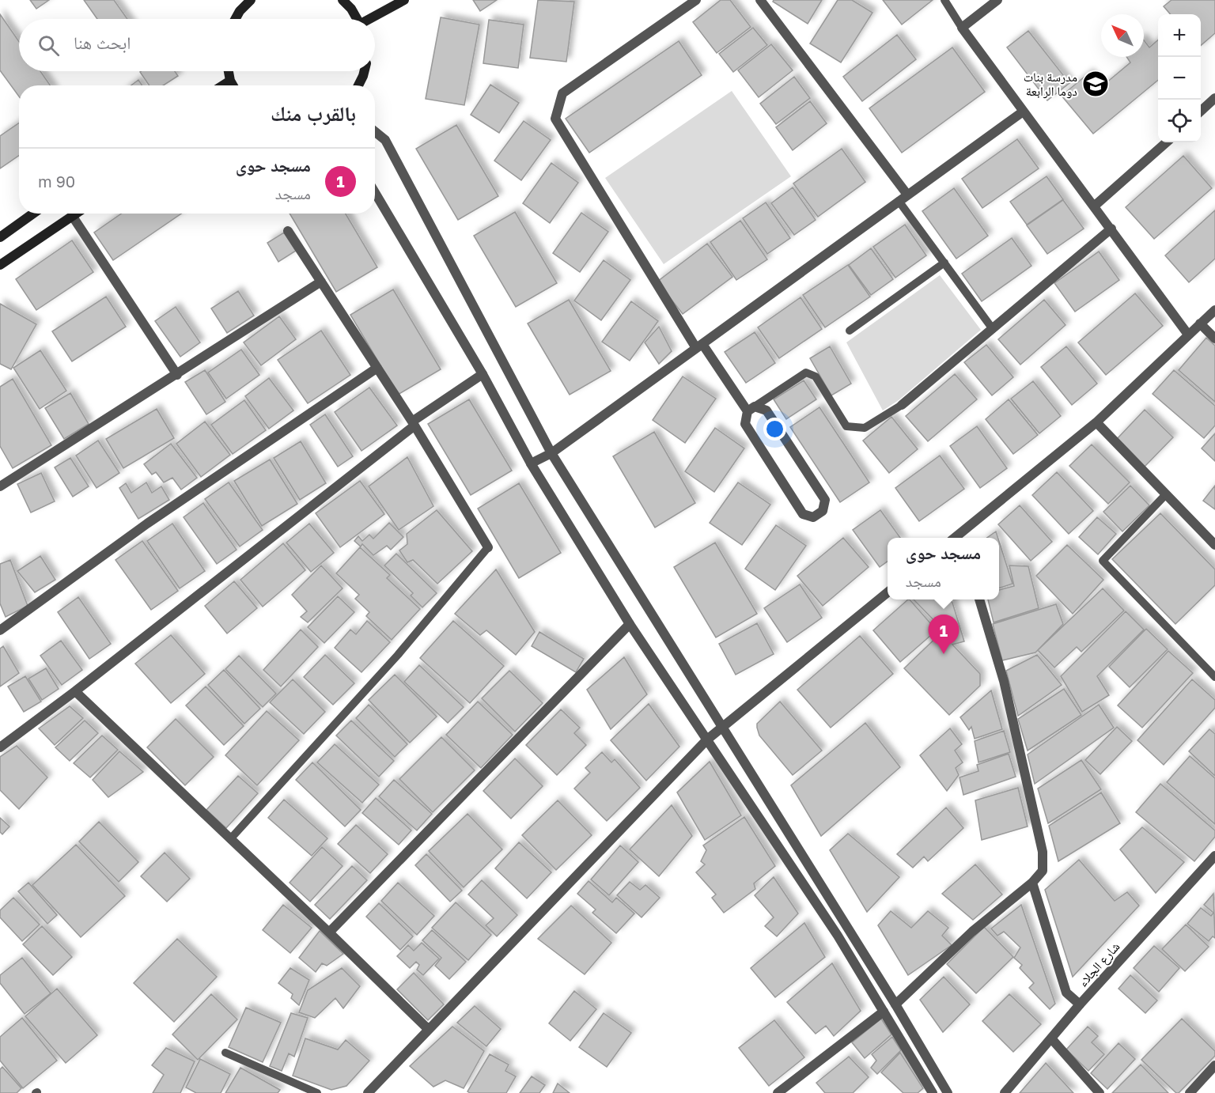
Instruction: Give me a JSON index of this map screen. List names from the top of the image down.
{
  "streets": {
    "street": ["شارع الجلاء"]
  },
  "places": {
    "school or university": ["مدرسة بنات دوما الرابعة"]
  },
  "north": "top left",
  "page": {
    "map_buttons": ["+", "−"],
    "search": "ابحث هنا",
    "heading": "بالقرب منك",
    "list": [
      {
        "mark": "1",
        "name": "مسجد حوى",
        "note": "مسجد",
        "value": "90 m"
      }
    ],
    "popup": ["مسجد حوى", "مسجد"],
    "pins": "1"
  }
}
